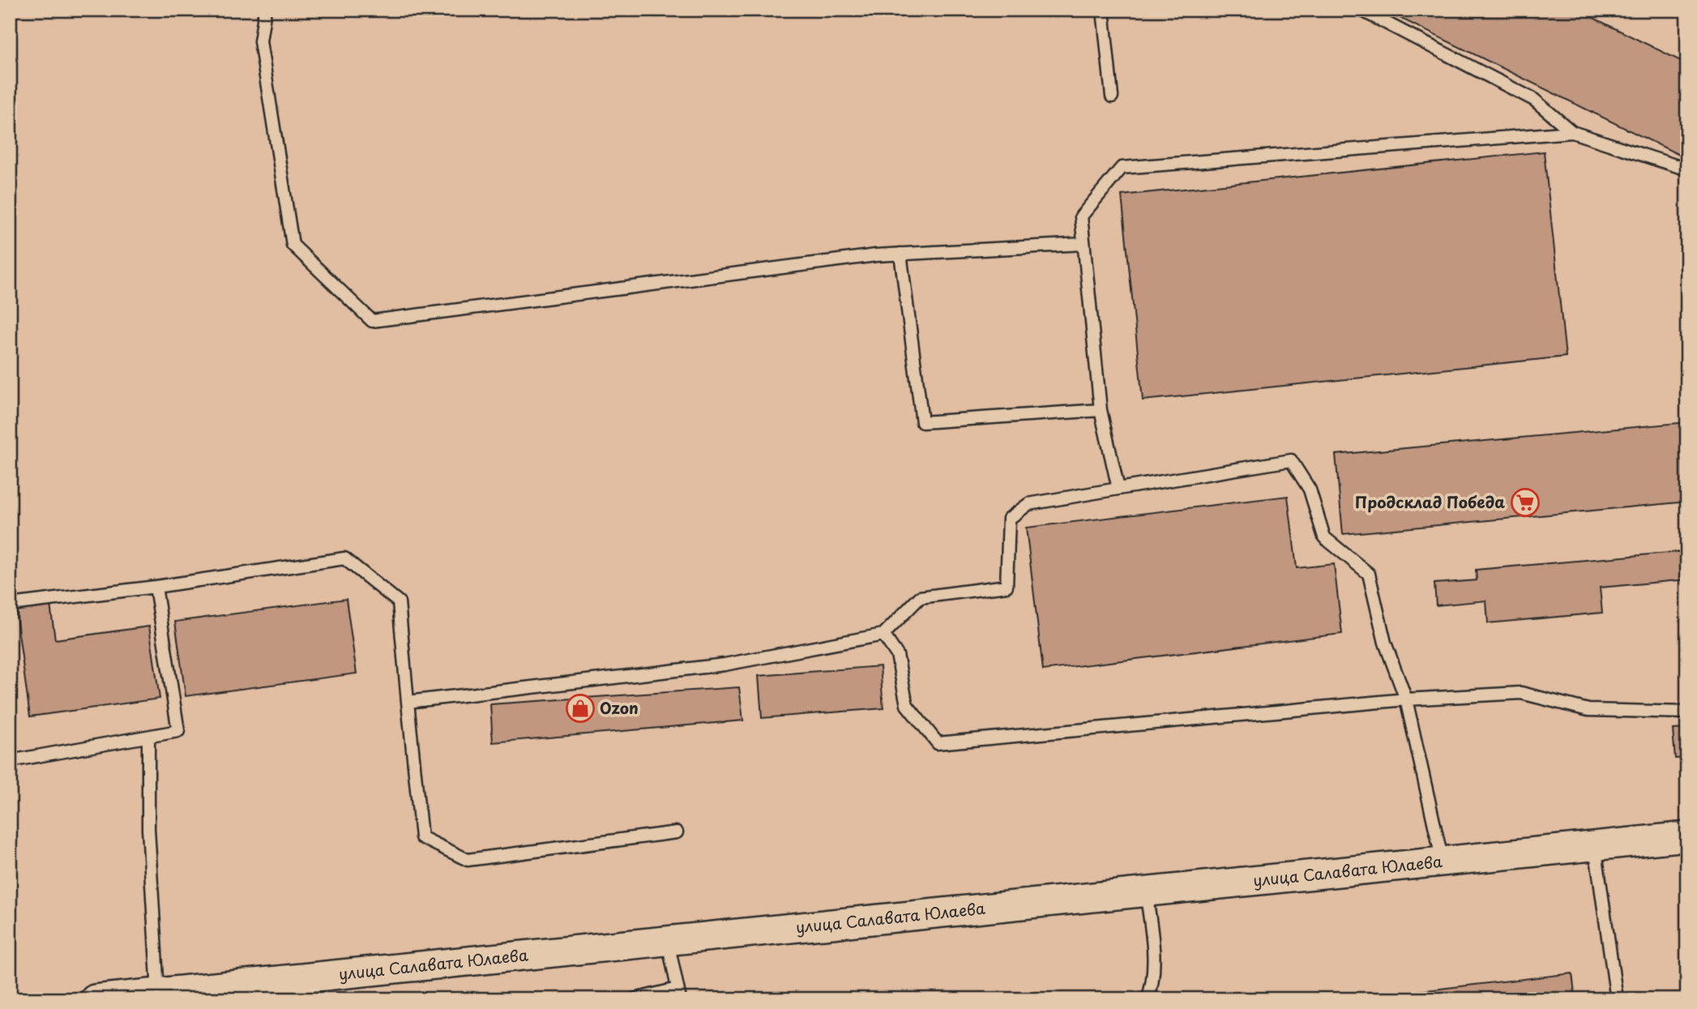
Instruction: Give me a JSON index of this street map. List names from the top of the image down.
{
  "streets": {
    "street": ["улица Салавата Юлаева"]
  },
  "places": {
    "supermarket": ["Продсклад Победа"],
    "shop": ["Ozon"]
  }
}
